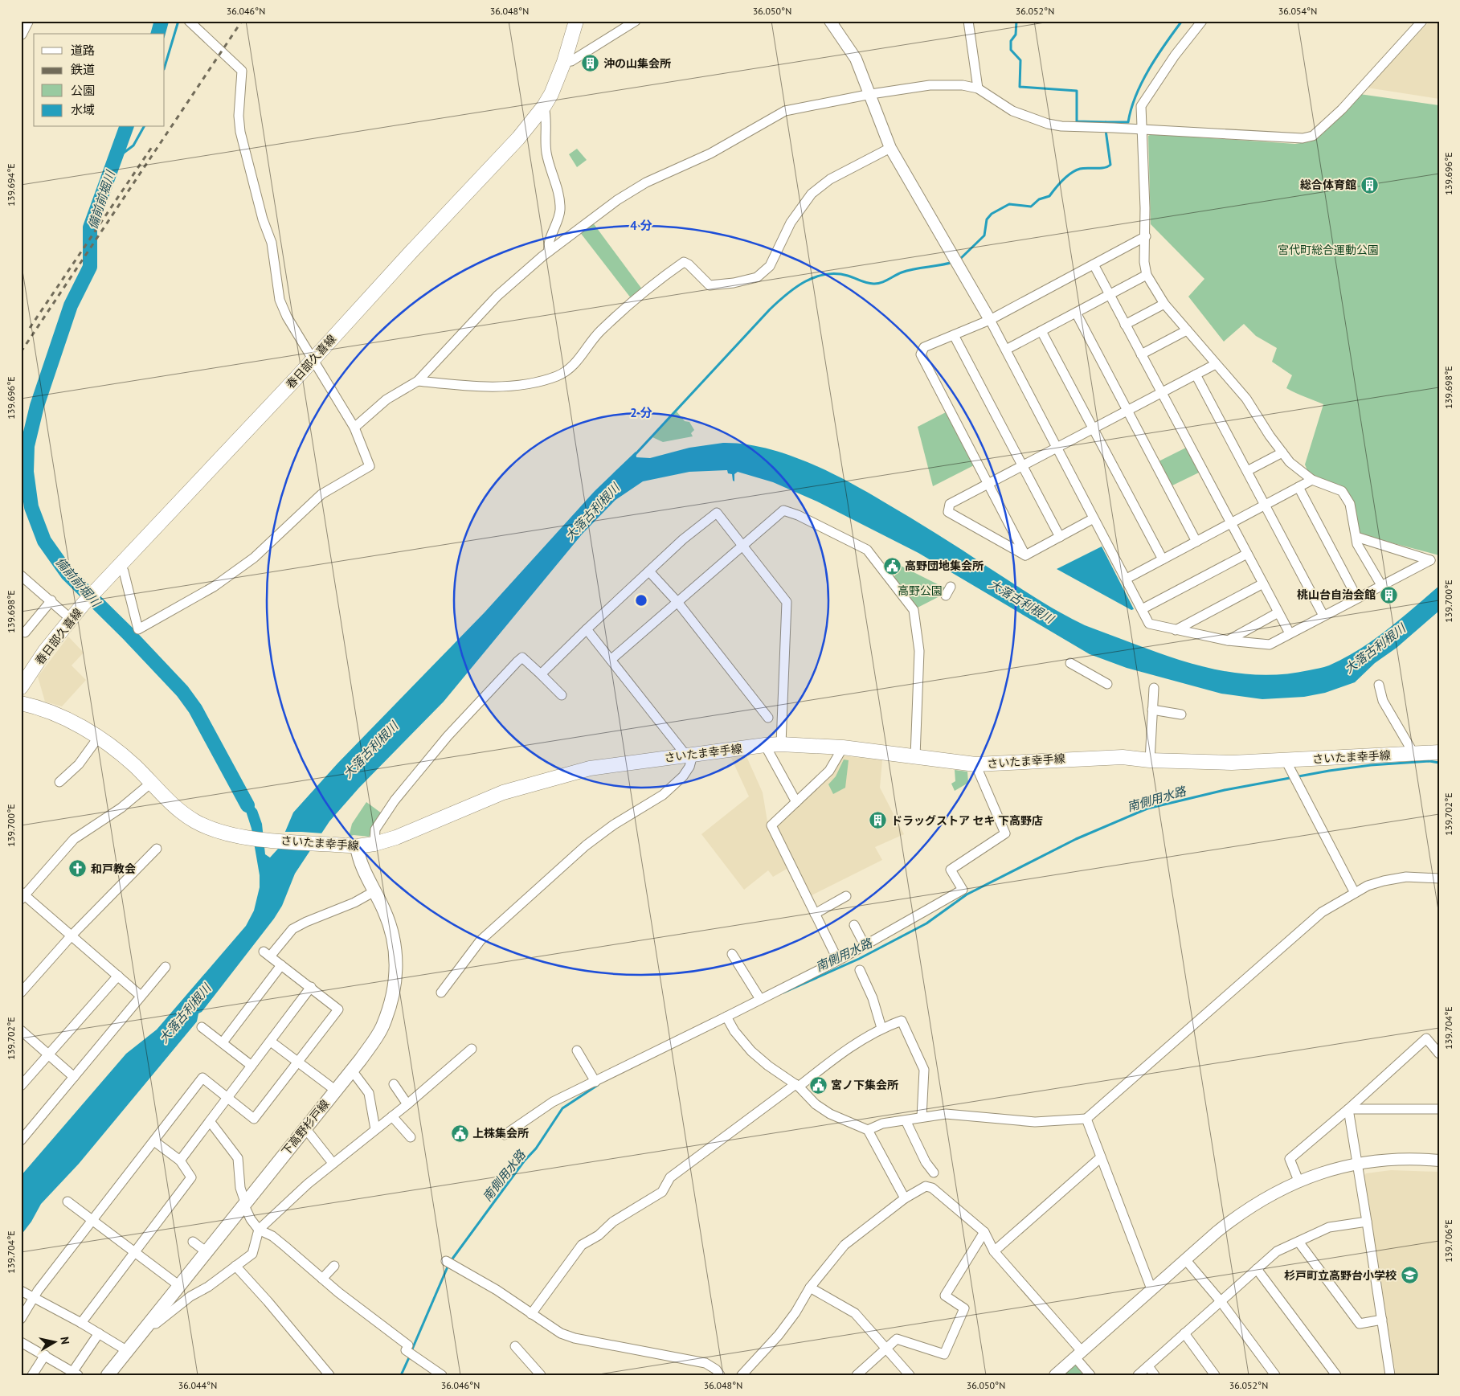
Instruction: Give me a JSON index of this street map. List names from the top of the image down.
{
  "streets": {
    "main road": ["春日部久喜線", "さいたま幸手線", "下高野杉戸線"]
  },
  "crossings": [
    ["さいたま幸手線", "下高野杉戸線"]
  ],
  "water": ["備前前堀川", "大落古利根川", "南側用水路"],
  "parks": ["宮代町総合運動公園", "高野公園"],
  "places": {
    "building": [
      "沖の山集会所",
      "総合体育館",
      "桃山台自治会館",
      "ドラッグストア セキ 下高野店"
    ],
    "public building": ["高野団地集会所", "宮ノ下集会所", "上株集会所"],
    "church": ["和戸教会"],
    "school or university": ["杉戸町立高野台小学校"]
  },
  "legend": [
    "道路",
    "鉄道",
    "公園",
    "水域"
  ],
  "north": "right",
  "coordinates": [
    "36.046°N",
    "36.048°N",
    "36.050°N",
    "36.052°N",
    "36.054°N",
    "139.696°E",
    "139.694°E",
    "139.698°E",
    "139.700°E",
    "139.702°E",
    "139.704°E",
    "139.706°E",
    "36.044°N"
  ],
  "rings": ["4 分", "2 分"]
}
